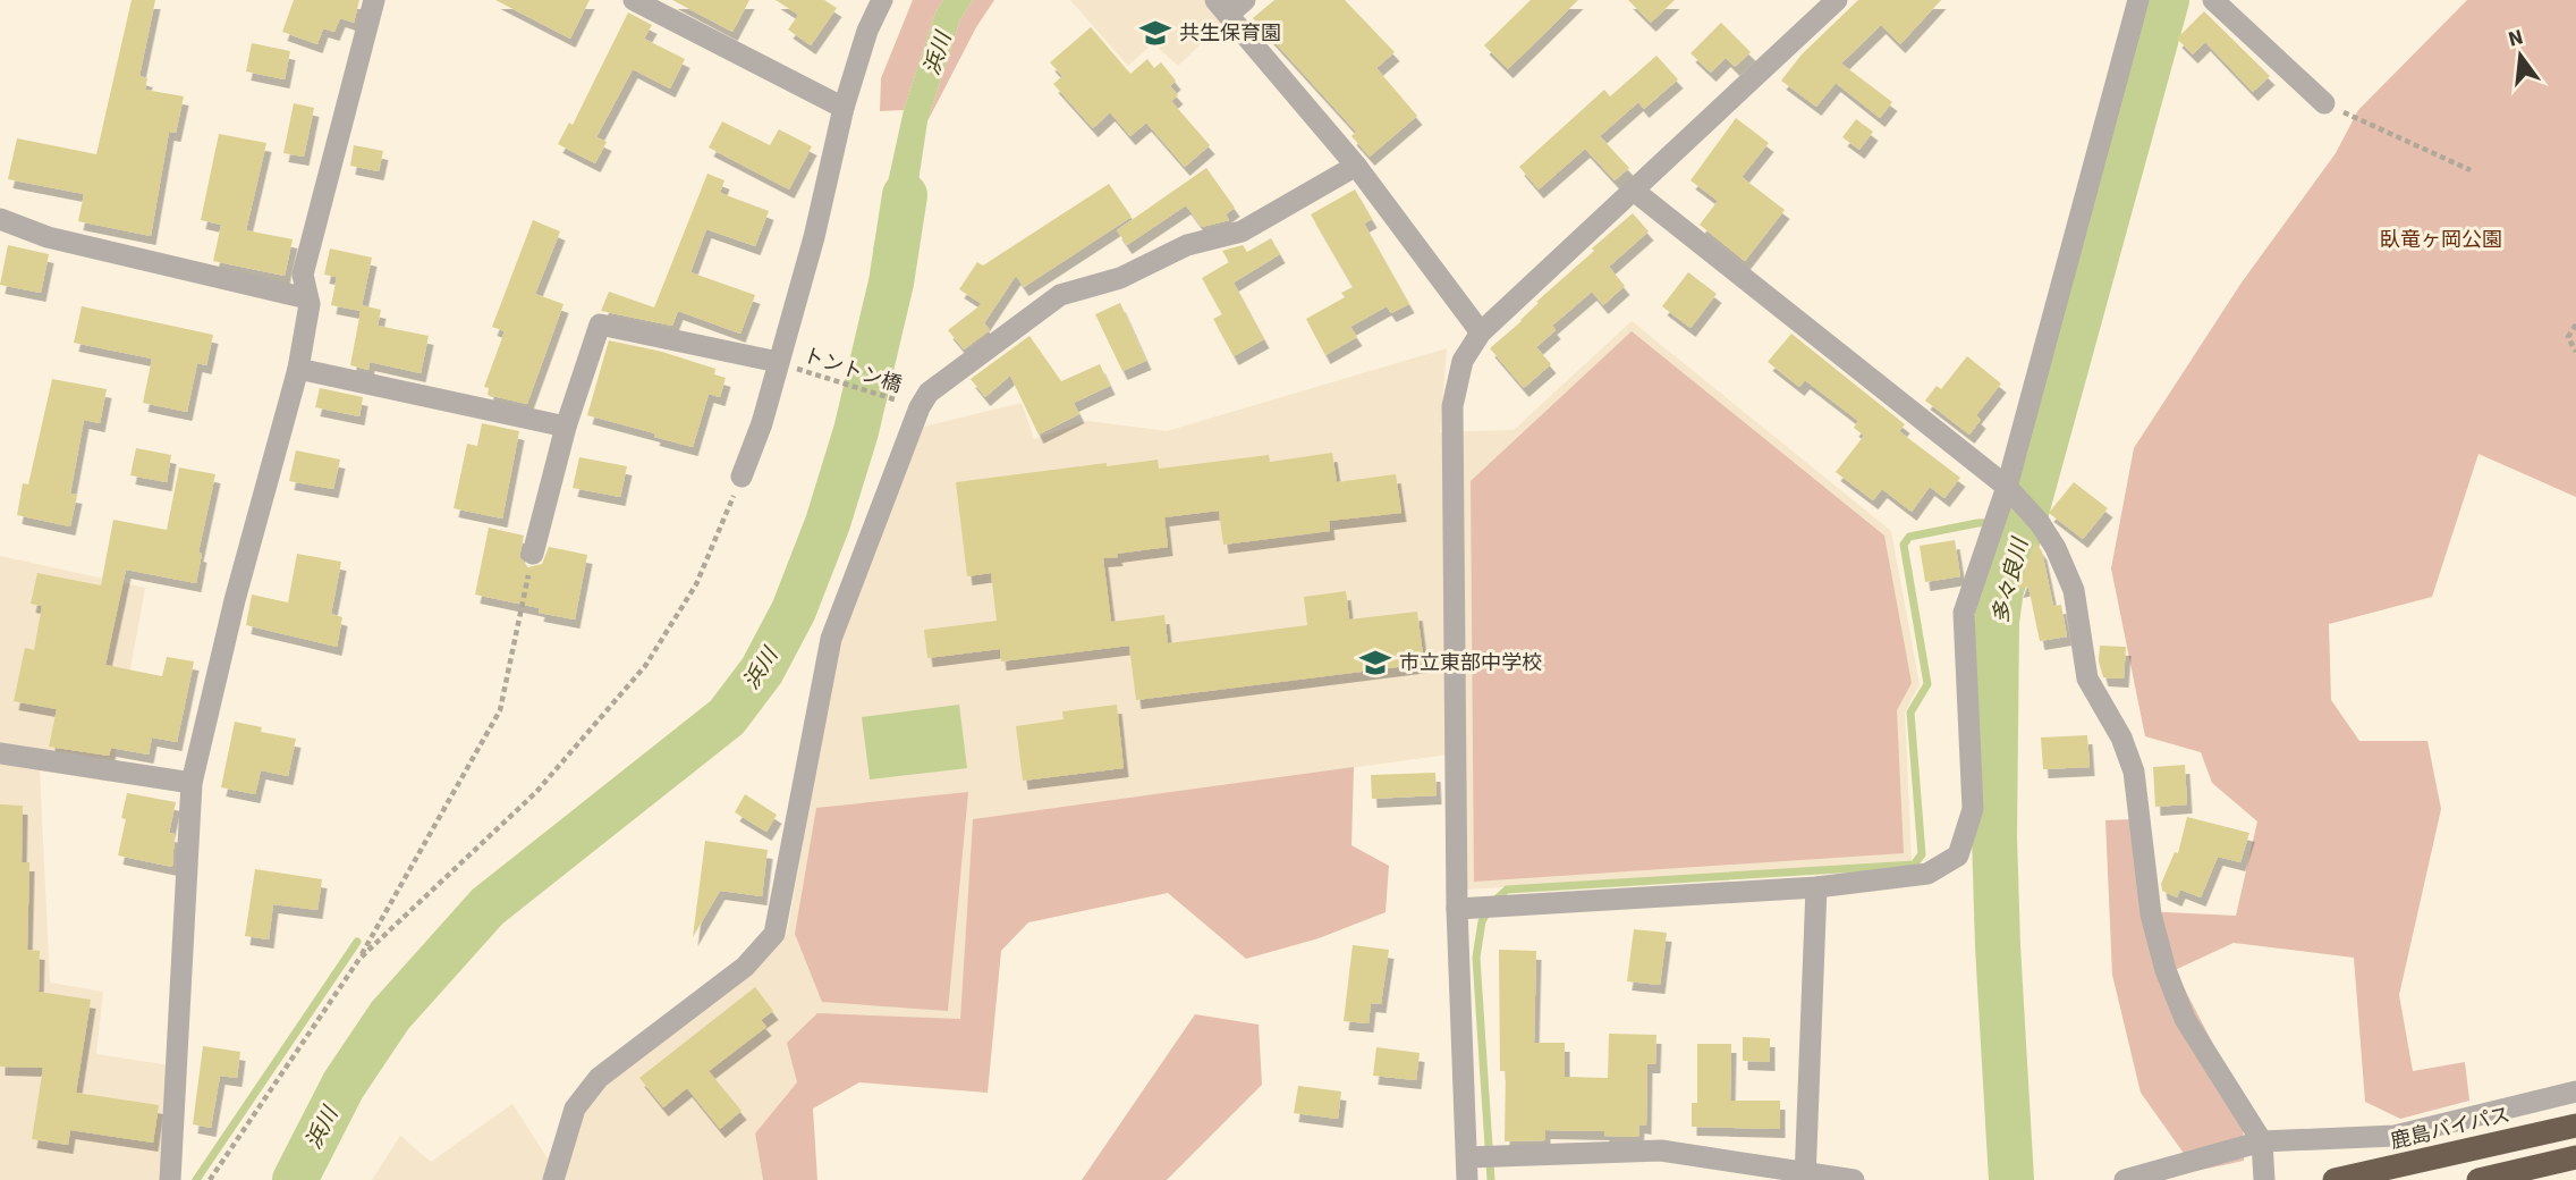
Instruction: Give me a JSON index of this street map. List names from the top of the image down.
{
  "streets": {
    "highway": ["鹿島バイパス"],
    "path": ["トントン橋"]
  },
  "water": ["浜川", "多々良川"],
  "parks": ["臥竜ヶ岡公園"],
  "places": {
    "school or university": ["共生保育園", "市立東部中学校"]
  },
  "north": "top"
}
